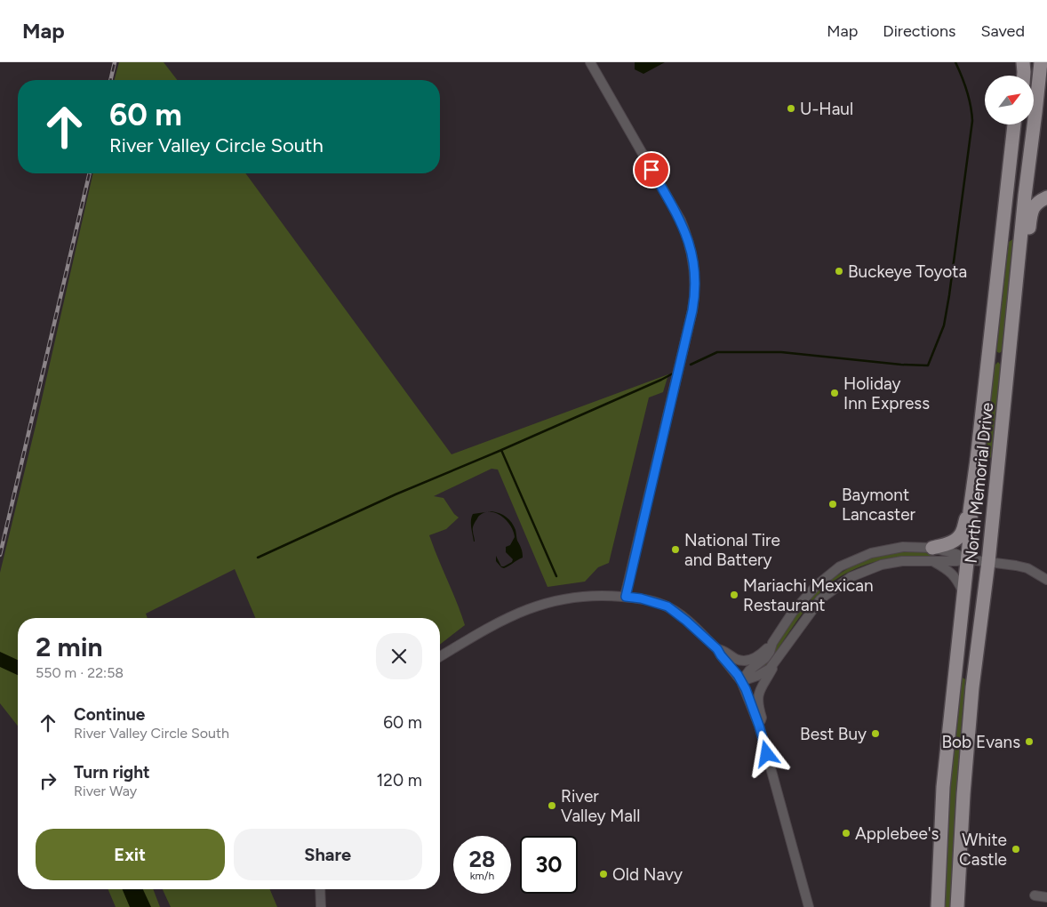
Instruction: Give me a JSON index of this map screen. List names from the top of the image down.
{
  "streets": {
    "main road": ["North Memorial Drive"]
  },
  "places": [
    "U-Haul",
    "Buckeye Toyota",
    "Holiday Inn Express",
    "Baymont Lancaster",
    "National Tire and Battery",
    "Mariachi Mexican Restaurant",
    "Best Buy",
    "Bob Evans",
    "River Valley Mall",
    "Applebee's",
    "White Castle",
    "Old Navy"
  ],
  "north": "top right",
  "page": {
    "header": "Map",
    "nav": ["Map", "Directions", "Saved"],
    "turn": ["60 m", "River Valley Circle South"],
    "heading": ["2 min", "550 m · 22:58"],
    "list": [
      {
        "name": "Continue",
        "note": "River Valley Circle South",
        "value": "60 m"
      },
      {
        "name": "Turn right",
        "note": "River Way",
        "value": "120 m"
      }
    ],
    "buttons": ["Exit", "Share"],
    "speed": "28 km/h",
    "limit": "30"
  }
}
